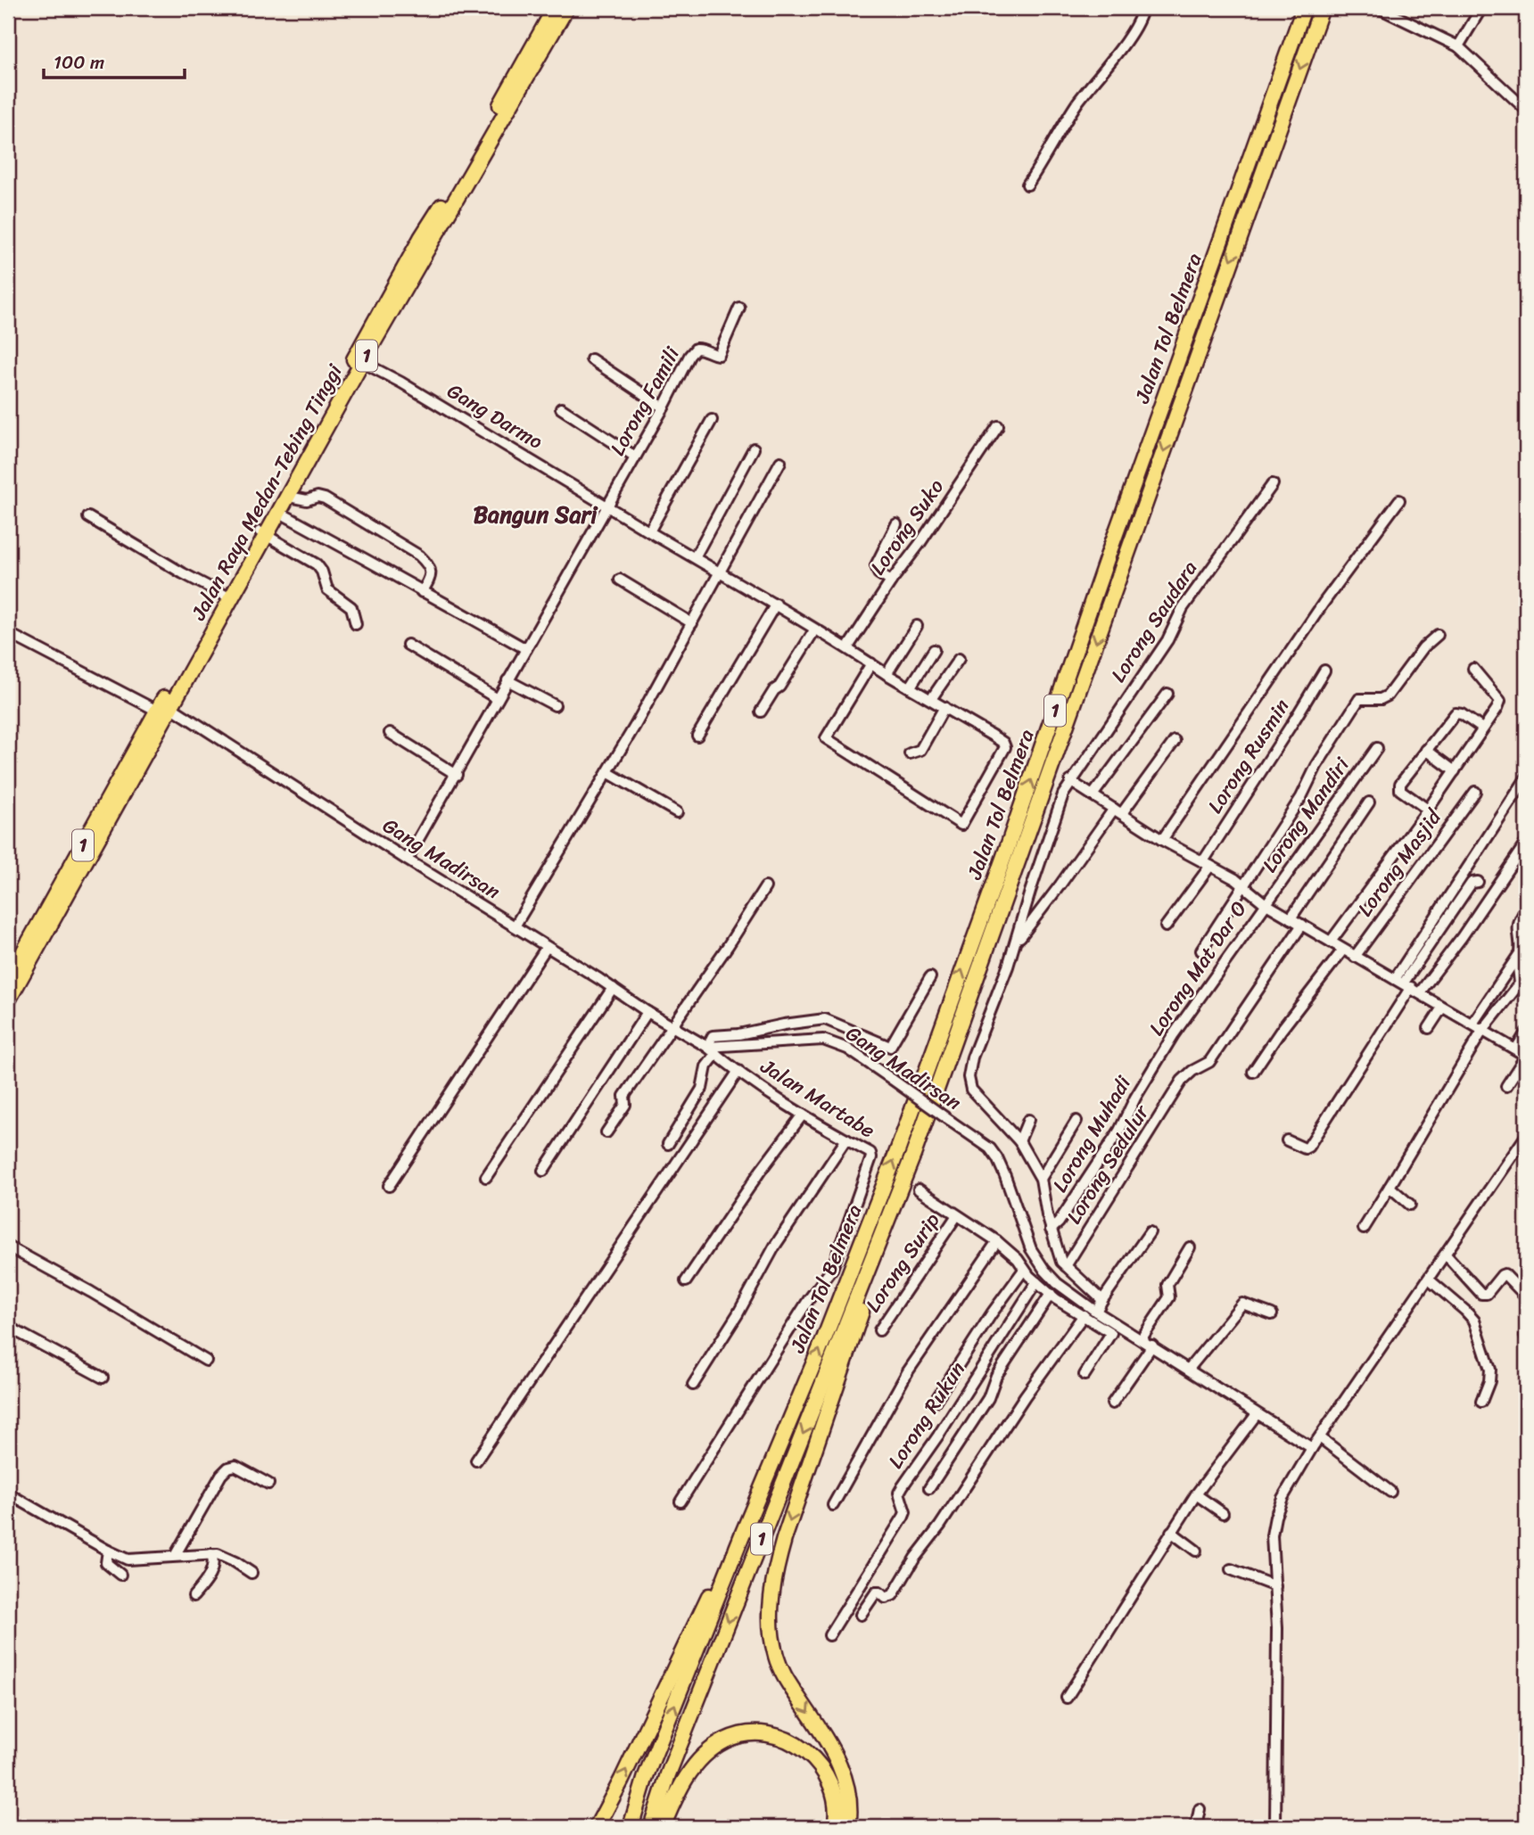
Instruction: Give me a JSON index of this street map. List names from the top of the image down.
{
  "streets": {
    "highway": ["Jalan Tol Belmera", "1", "Jalan Raya Medan-Tebing Tinggi"],
    "street": [
      "Lorong Famili",
      "Gang Darmo",
      "Lorong Suko",
      "Lorong Saudara",
      "Lorong Rusmin",
      "Lorong Mandiri",
      "Gang Madirsan",
      "Lorong Masjid",
      "Lorong Mat Dar O",
      "Jalan Martabe",
      "Lorong Muhadi",
      "Lorong Sedulur",
      "Lorong Surip",
      "Lorong Rukun"
    ]
  },
  "crossings": [
    ["Jalan Tol Belmera", "1"],
    ["Lorong Famili", "Gang Darmo"],
    ["Lorong Famili", "Gang Madirsan"],
    ["Gang Darmo", "Jalan Raya Medan-Tebing Tinggi"],
    ["Gang Darmo", "Lorong Suko"],
    ["Jalan Raya Medan-Tebing Tinggi", "Gang Madirsan"],
    ["Lorong Mandiri", "Lorong Mat Dar O"],
    ["Gang Madirsan", "Jalan Martabe"],
    ["Lorong Mat Dar O", "Lorong Muhadi"]
  ],
  "districts": ["Bangun Sari"],
  "scale_bar": "100 m"
}
